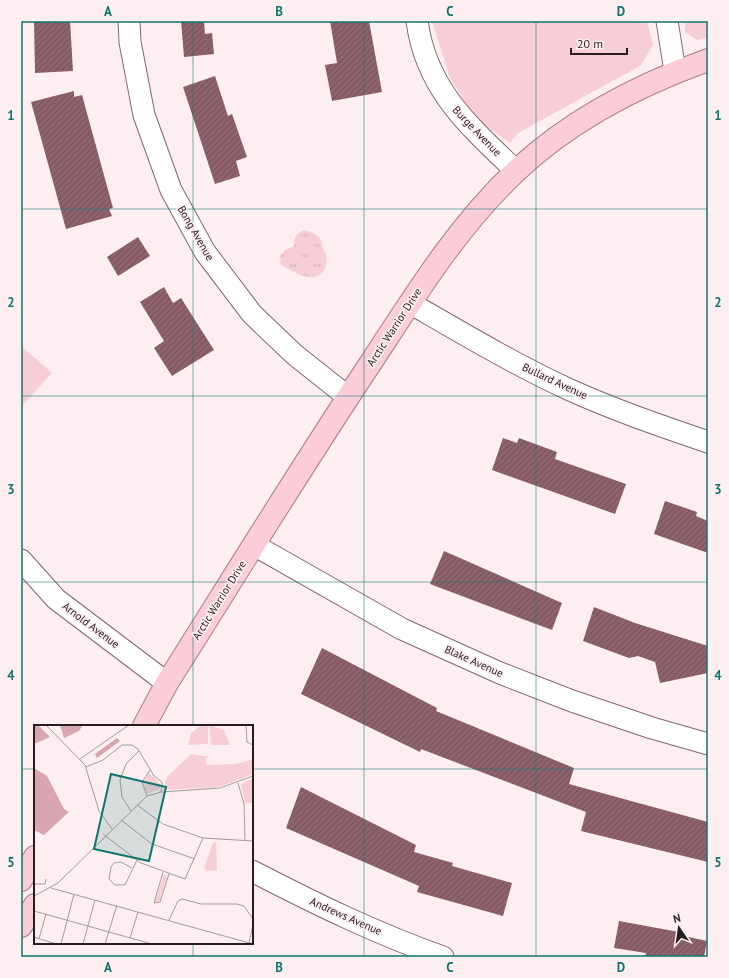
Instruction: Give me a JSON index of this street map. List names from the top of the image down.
{
  "streets": {
    "main road": ["Arctic Warrior Drive"],
    "street": [
      "Burge Avenue",
      "Bong Avenue",
      "Bullard Avenue",
      "Arnold Avenue",
      "Blake Avenue",
      "Andrews Avenue"
    ]
  },
  "crossings": [
    ["Burge Avenue", "Arctic Warrior Drive"],
    ["Bong Avenue", "Arctic Warrior Drive"],
    ["Arctic Warrior Drive", "Bullard Avenue"],
    ["Arctic Warrior Drive", "Arnold Avenue"],
    ["Arctic Warrior Drive", "Blake Avenue"]
  ],
  "scale_bar": "20 m",
  "north": "top",
  "grid": {
    "columns": [
      "A",
      "B",
      "C",
      "D"
    ],
    "rows": [
      "1",
      "2",
      "3",
      "4",
      "5"
    ]
  }
}
